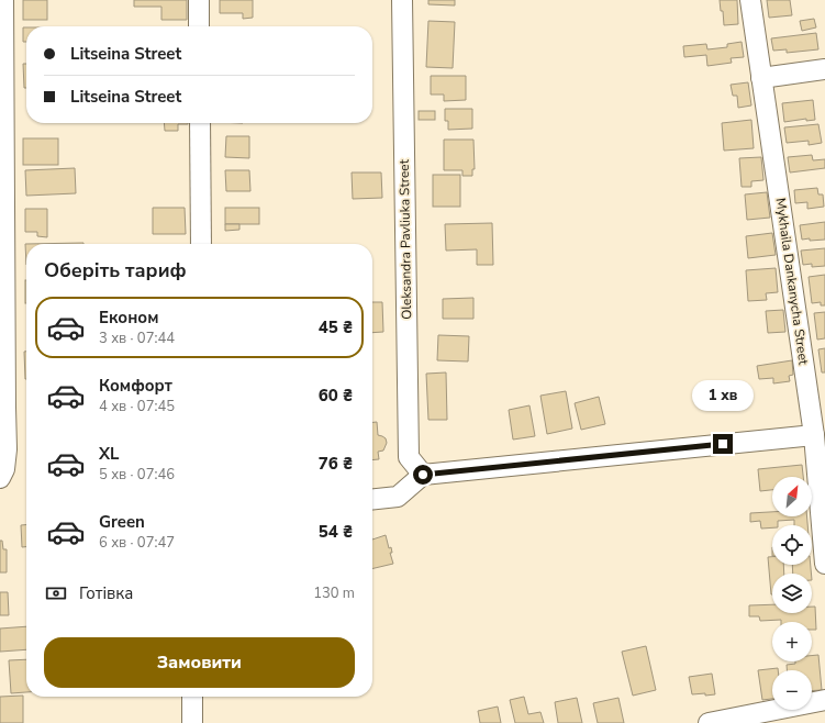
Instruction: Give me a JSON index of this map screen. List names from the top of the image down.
{
  "streets": {
    "street": ["Oleksandra Pavliuka Street", "Mykhaila Dankanycha Street"]
  },
  "north": "top right",
  "page": {
    "banner": ["Litseina Street", "Litseina Street"],
    "heading": "Оберіть тариф",
    "list": [
      {
        "name": "Економ",
        "note": "3 хв · 07:44",
        "value": "45 ₴"
      },
      {
        "name": "Комфорт",
        "note": "4 хв · 07:45",
        "value": "60 ₴"
      },
      {
        "name": "XL",
        "note": "5 хв · 07:46",
        "value": "76 ₴"
      },
      {
        "name": "Green",
        "note": "6 хв · 07:47",
        "value": "54 ₴"
      }
    ],
    "bubble": "1 хв",
    "map_buttons": ["+", "−"],
    "pay": ["Готівка", "130 m"],
    "buttons": "Замовити"
  }
}
